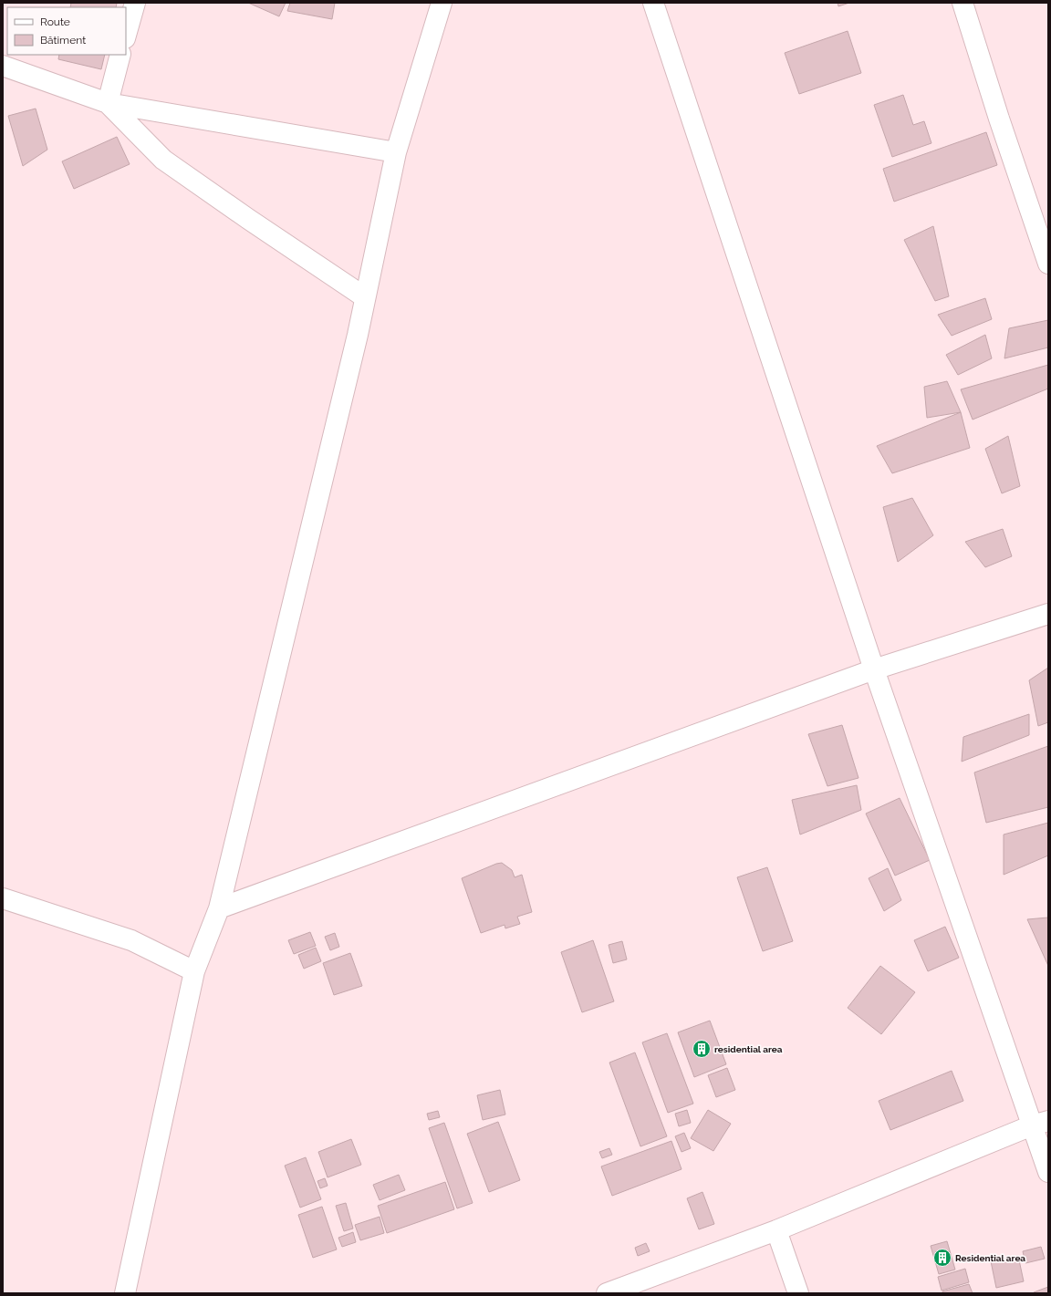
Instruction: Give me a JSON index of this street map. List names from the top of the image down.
{
  "places": {
    "building": ["residential area", "Residential area"]
  },
  "legend": ["Route", "Bâtiment"]
}
